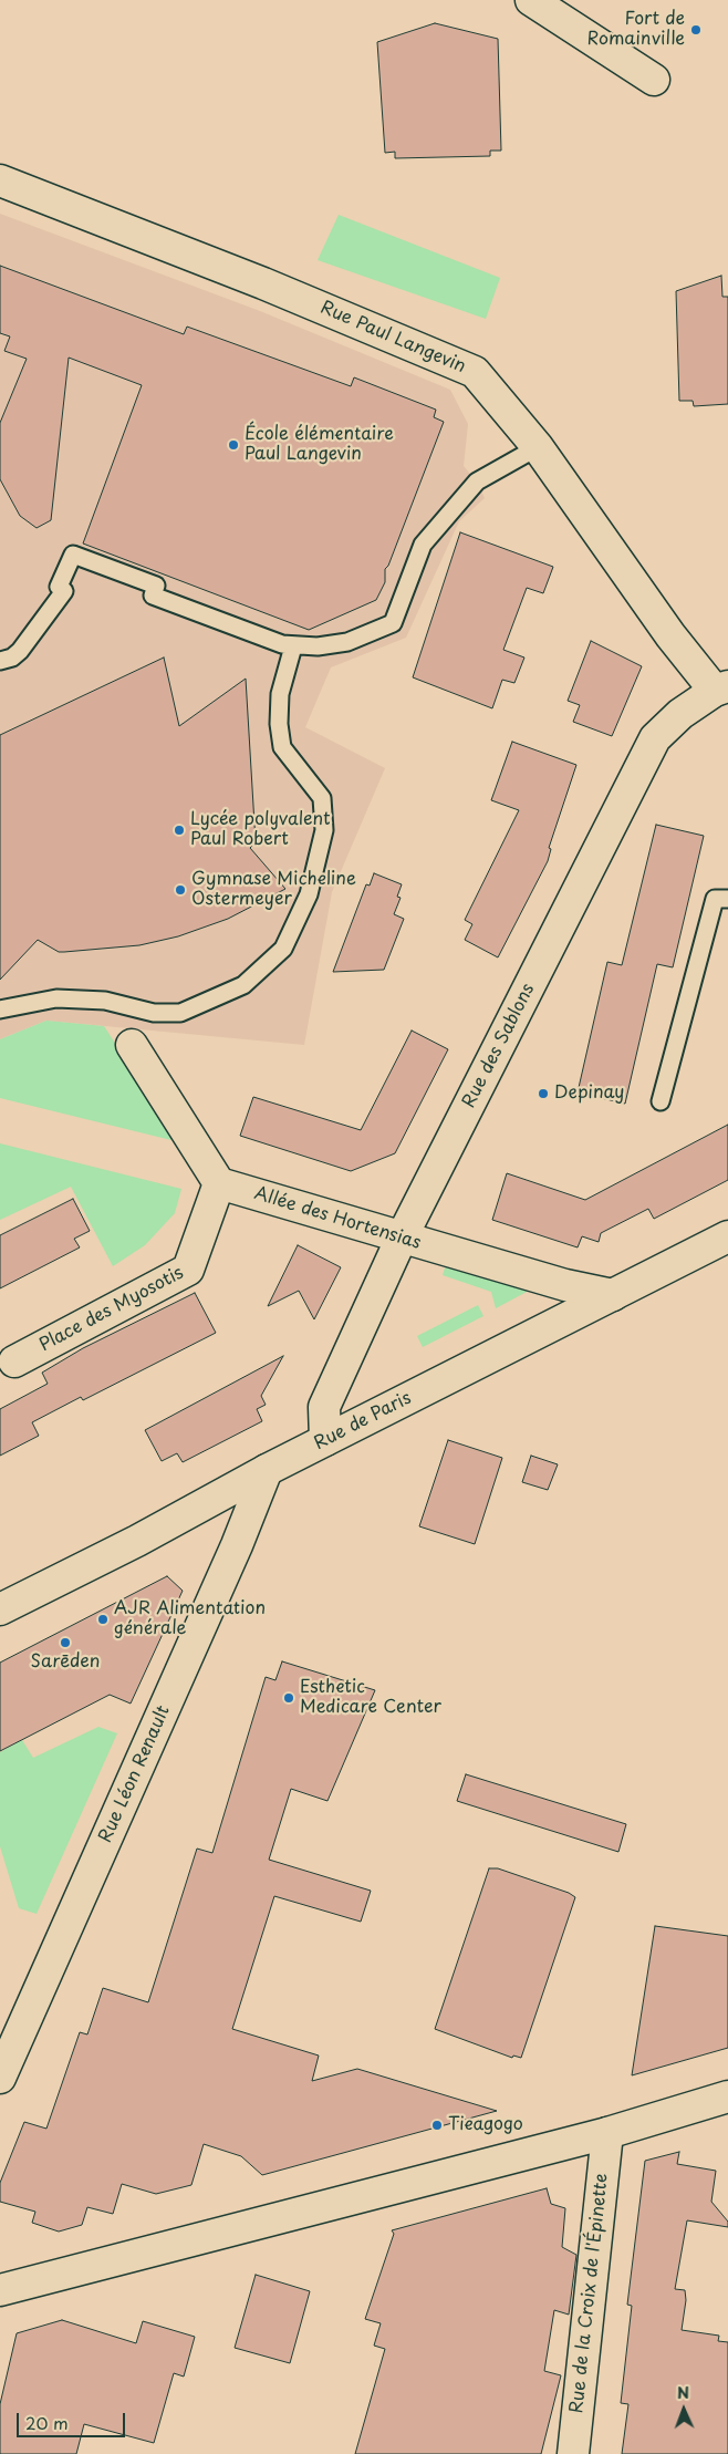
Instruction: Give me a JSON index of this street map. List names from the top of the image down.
{
  "streets": {
    "street": [
      "Rue Paul Langevin",
      "Rue des Sablons",
      "Allée des Hortensias",
      "Place des Myosotis",
      "Rue de Paris",
      "Rue Léon Renault",
      "Rue de la Croix de l'Épinette"
    ]
  },
  "crossings": [
    ["Rue Paul Langevin", "Rue des Sablons"],
    ["Rue des Sablons", "Allée des Hortensias"],
    ["Rue des Sablons", "Rue de Paris"],
    ["Allée des Hortensias", "Place des Myosotis"],
    ["Allée des Hortensias", "Rue de Paris"],
    ["Rue de Paris", "Rue Léon Renault"]
  ],
  "places": [
    "Fort de Romainville",
    "École élémentaire Paul Langevin",
    "Lycée polyvalent Paul Robert",
    "Gymnase Micheline Ostermeyer",
    "Depinay",
    "AJR Alimentation générale",
    "Sarēden",
    "Esthetic Medicare Center",
    "Tieagogo"
  ],
  "scale_bar": "20 m",
  "north": "top"
}
